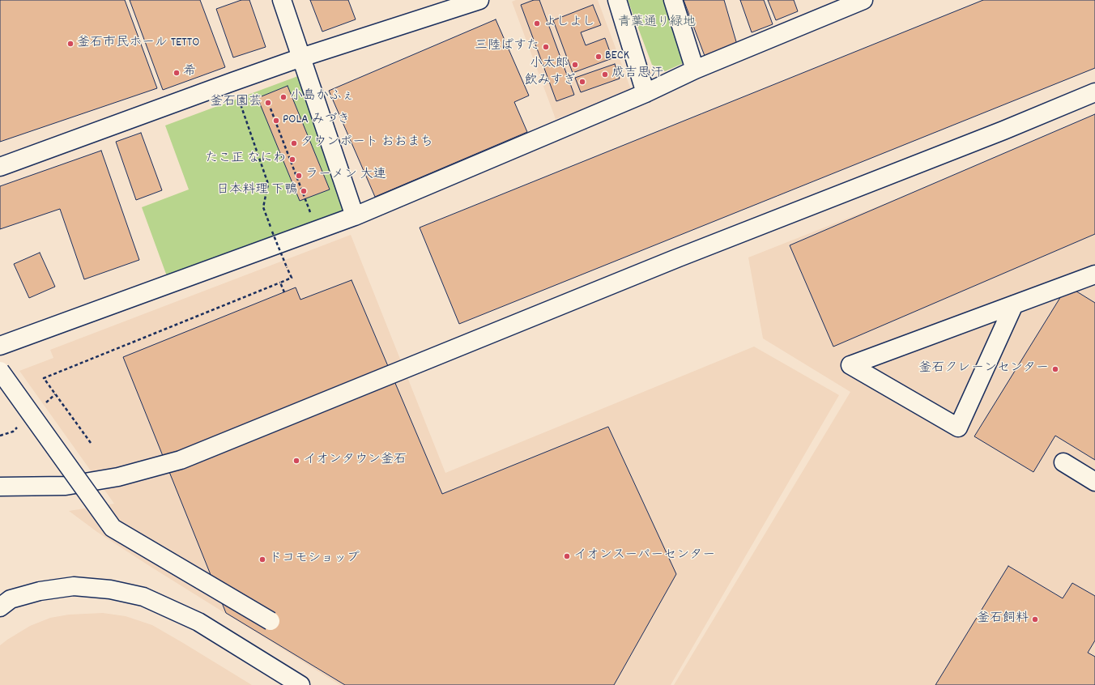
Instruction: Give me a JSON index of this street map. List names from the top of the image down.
{
  "parks": ["青葉通り緑地"],
  "places": [
    "よしよし",
    "釜石市民ホール TETTO",
    "三陸ぱすた",
    "BECK",
    "小太郎",
    "希",
    "成吉思汗",
    "飲みすぎ",
    "小島かふぇ",
    "釜石園芸",
    "POLA みづき",
    "タウンポート おおまち",
    "たこ正 なにわ",
    "ラーメン 大連",
    "日本料理 下鴨",
    "釜石クレーンセンター",
    "イオンタウン釜石",
    "イオンスーパーセンター",
    "ドコモショップ",
    "釜石飼料"
  ]
}
